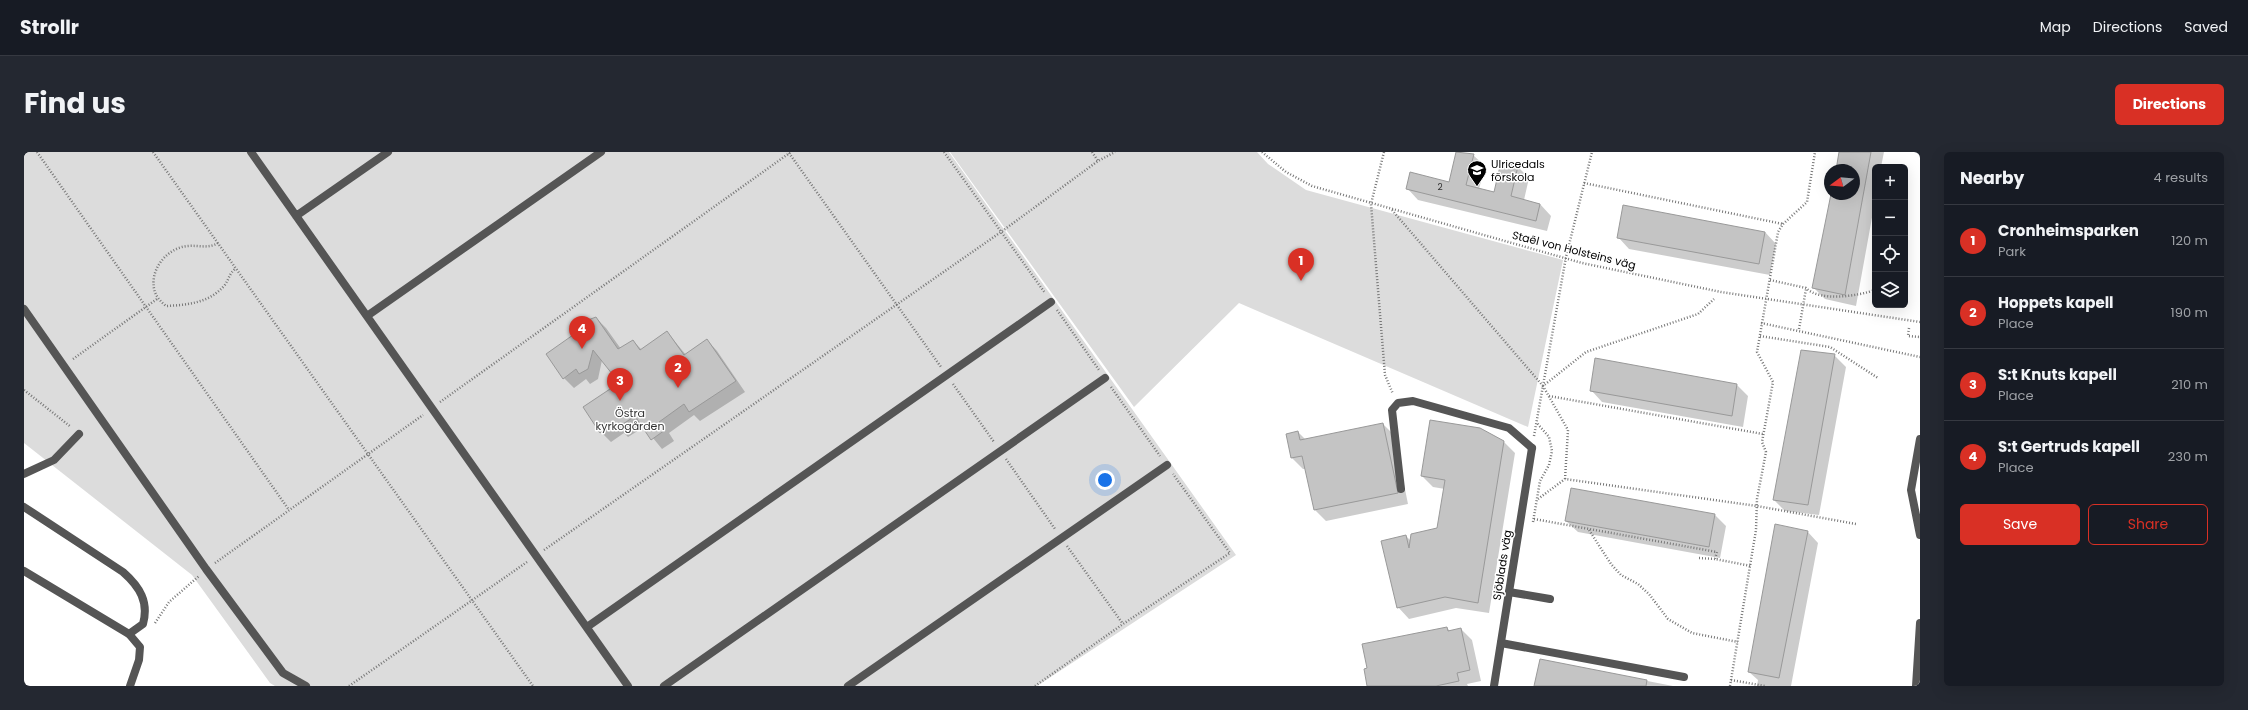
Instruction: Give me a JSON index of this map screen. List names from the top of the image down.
{
  "streets": {
    "street": ["Sjöblads väg"],
    "path": ["Staël von Holsteins väg"]
  },
  "parks": ["Östra kyrkogården"],
  "places": {
    "school or university": ["Ulricedals förskola"]
  },
  "house_numbers": ["2"],
  "north": "left",
  "page": {
    "header": "Strollr",
    "nav": ["Map", "Directions", "Saved"],
    "title": "Find us",
    "buttons": [
      "Directions",
      ["Save", "Share"]
    ],
    "heading": ["Nearby", "4 results"],
    "map_buttons": ["+", "−"],
    "list": [
      {
        "mark": "1",
        "name": "Cronheimsparken",
        "note": "Park",
        "value": "120 m"
      },
      {
        "mark": "2",
        "name": "Hoppets kapell",
        "note": "Place",
        "value": "190 m"
      },
      {
        "mark": "3",
        "name": "S:t Knuts kapell",
        "note": "Place",
        "value": "210 m"
      },
      {
        "mark": "4",
        "name": "S:t Gertruds kapell",
        "note": "Place",
        "value": "230 m"
      }
    ],
    "pins": [
      "1",
      "4",
      "2",
      "3"
    ]
  }
}
